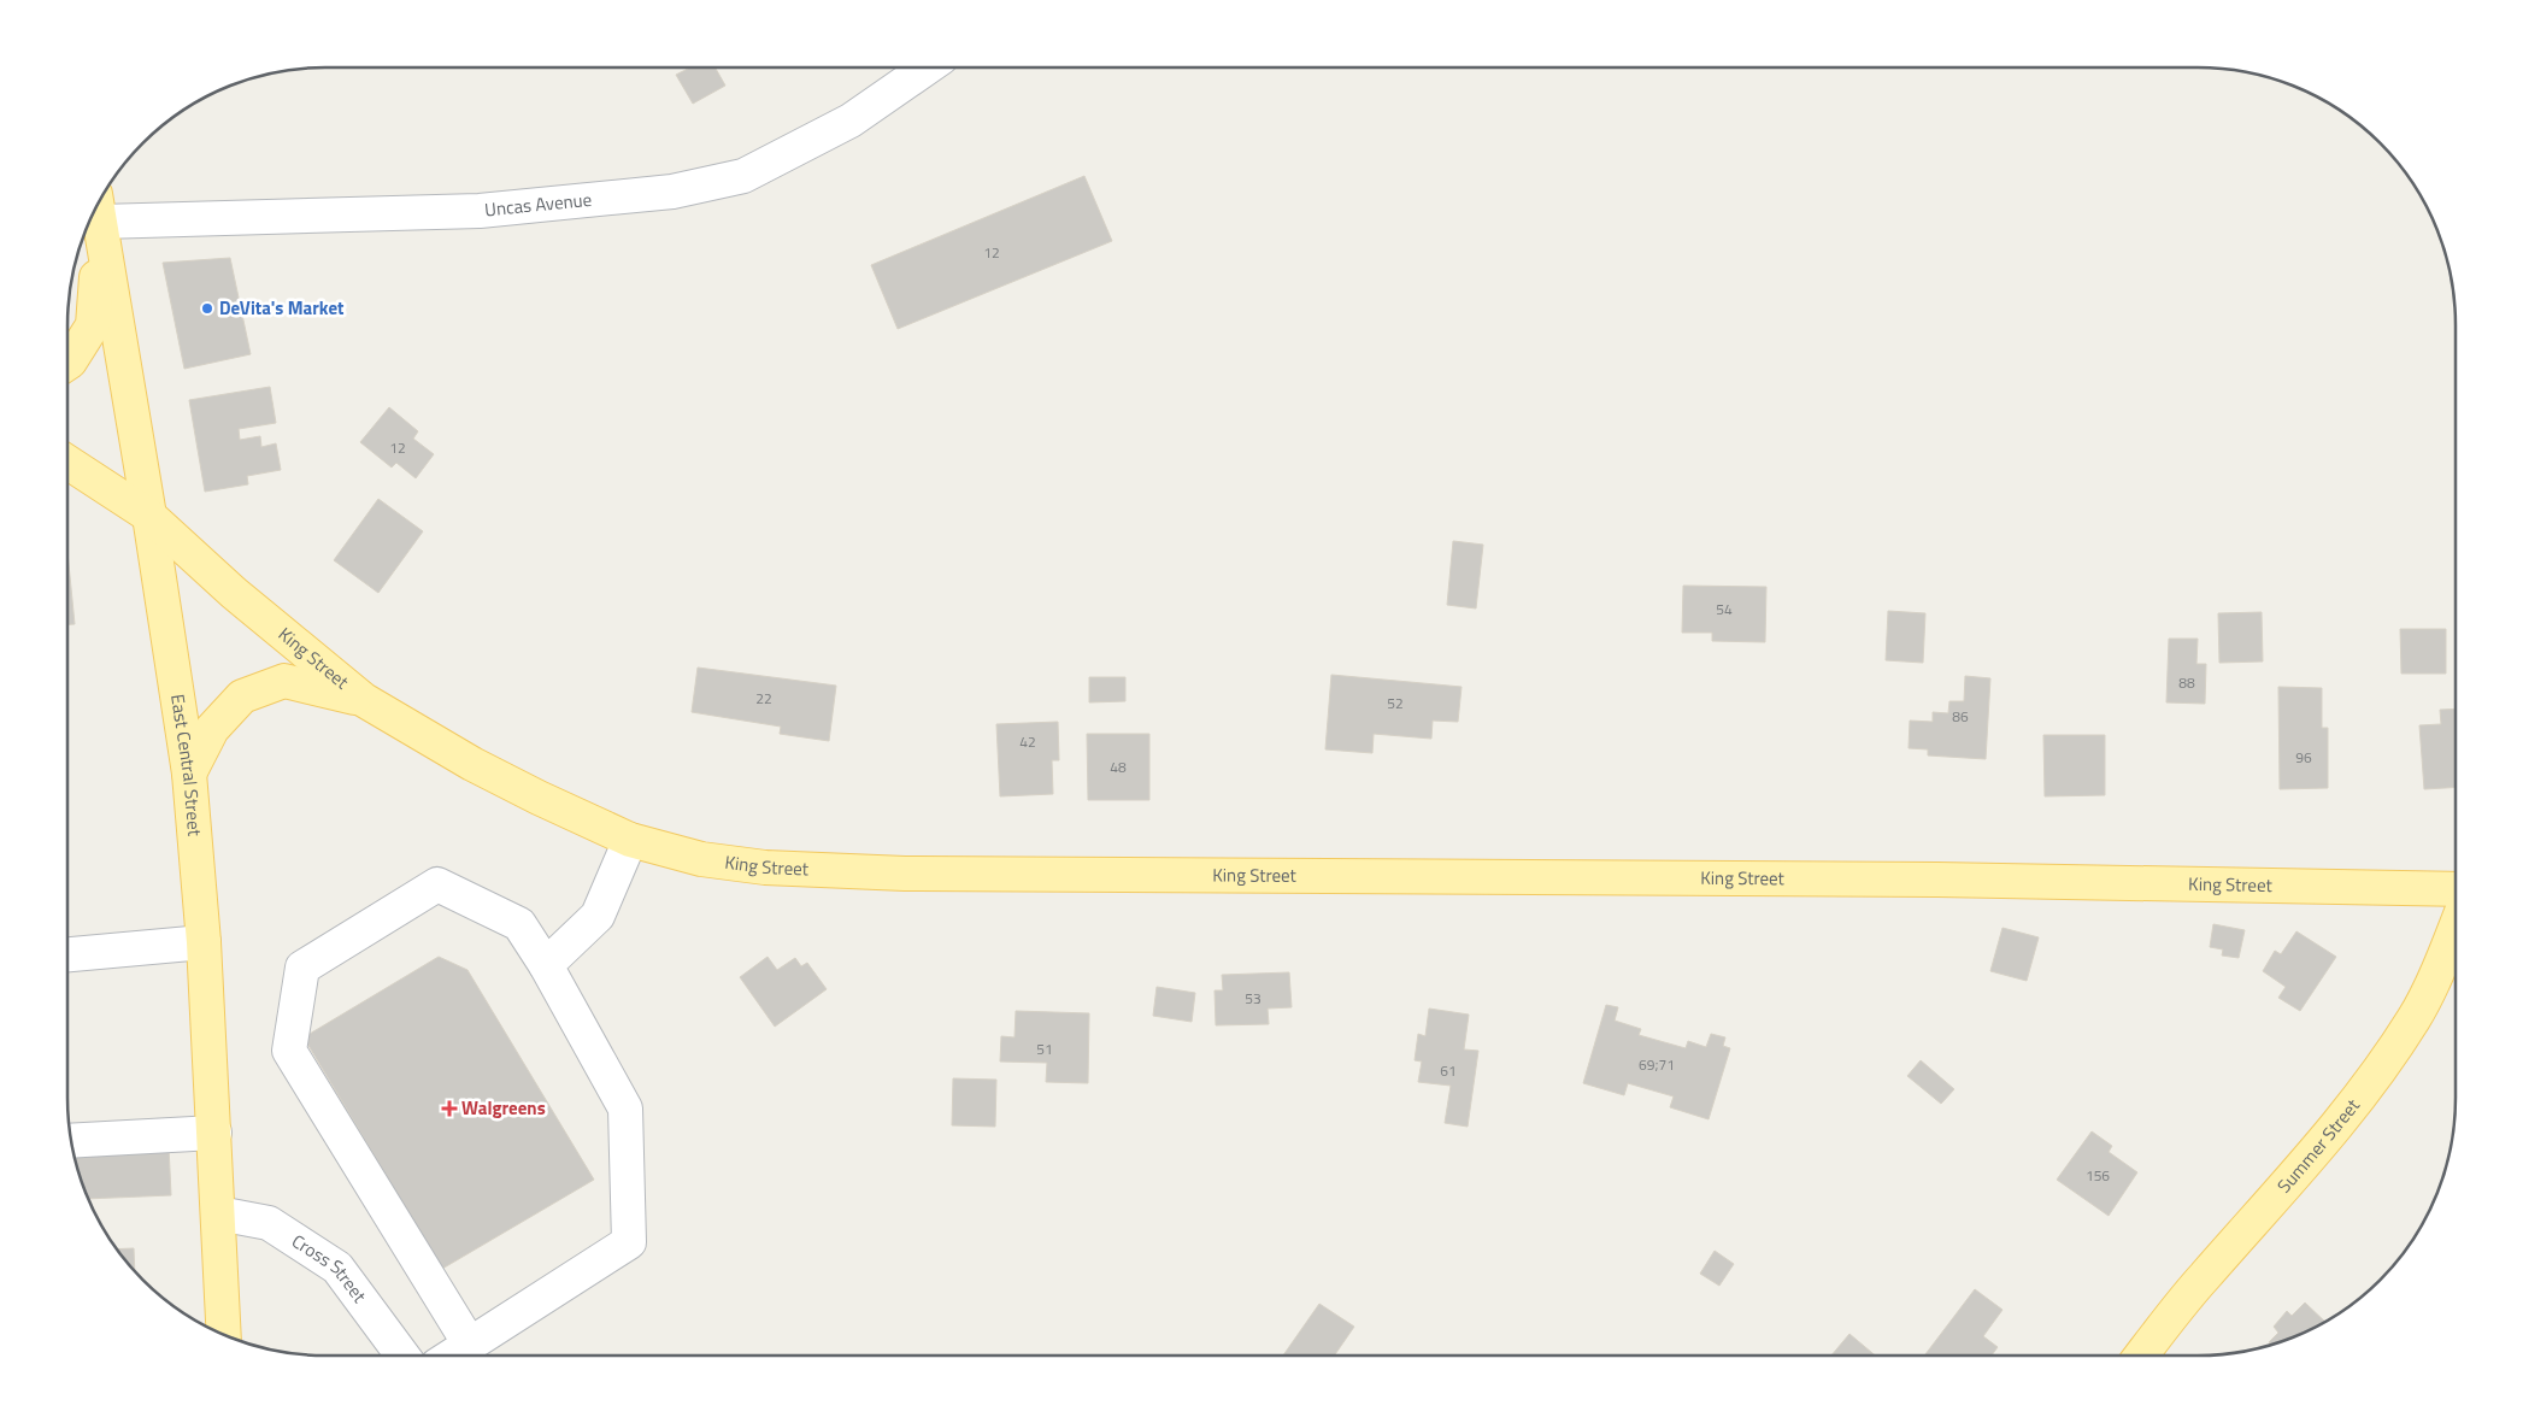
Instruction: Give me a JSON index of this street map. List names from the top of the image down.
{
  "streets": {
    "main road": ["King Street", "East Central Street", "Summer Street"],
    "street": ["Uncas Avenue", "Cross Street"]
  },
  "crossings": [
    ["Uncas Avenue", "East Central Street"],
    ["King Street", "East Central Street"],
    ["East Central Street", "Cross Street"]
  ],
  "places": {
    "other": ["DeVita's Market"],
    "health": ["Walgreens"]
  },
  "house_numbers": [
    "12",
    "12",
    "54",
    "88",
    "22",
    "52",
    "86",
    "42",
    "96",
    "48",
    "53",
    "51",
    "69;71",
    "61",
    "156"
  ]
}
